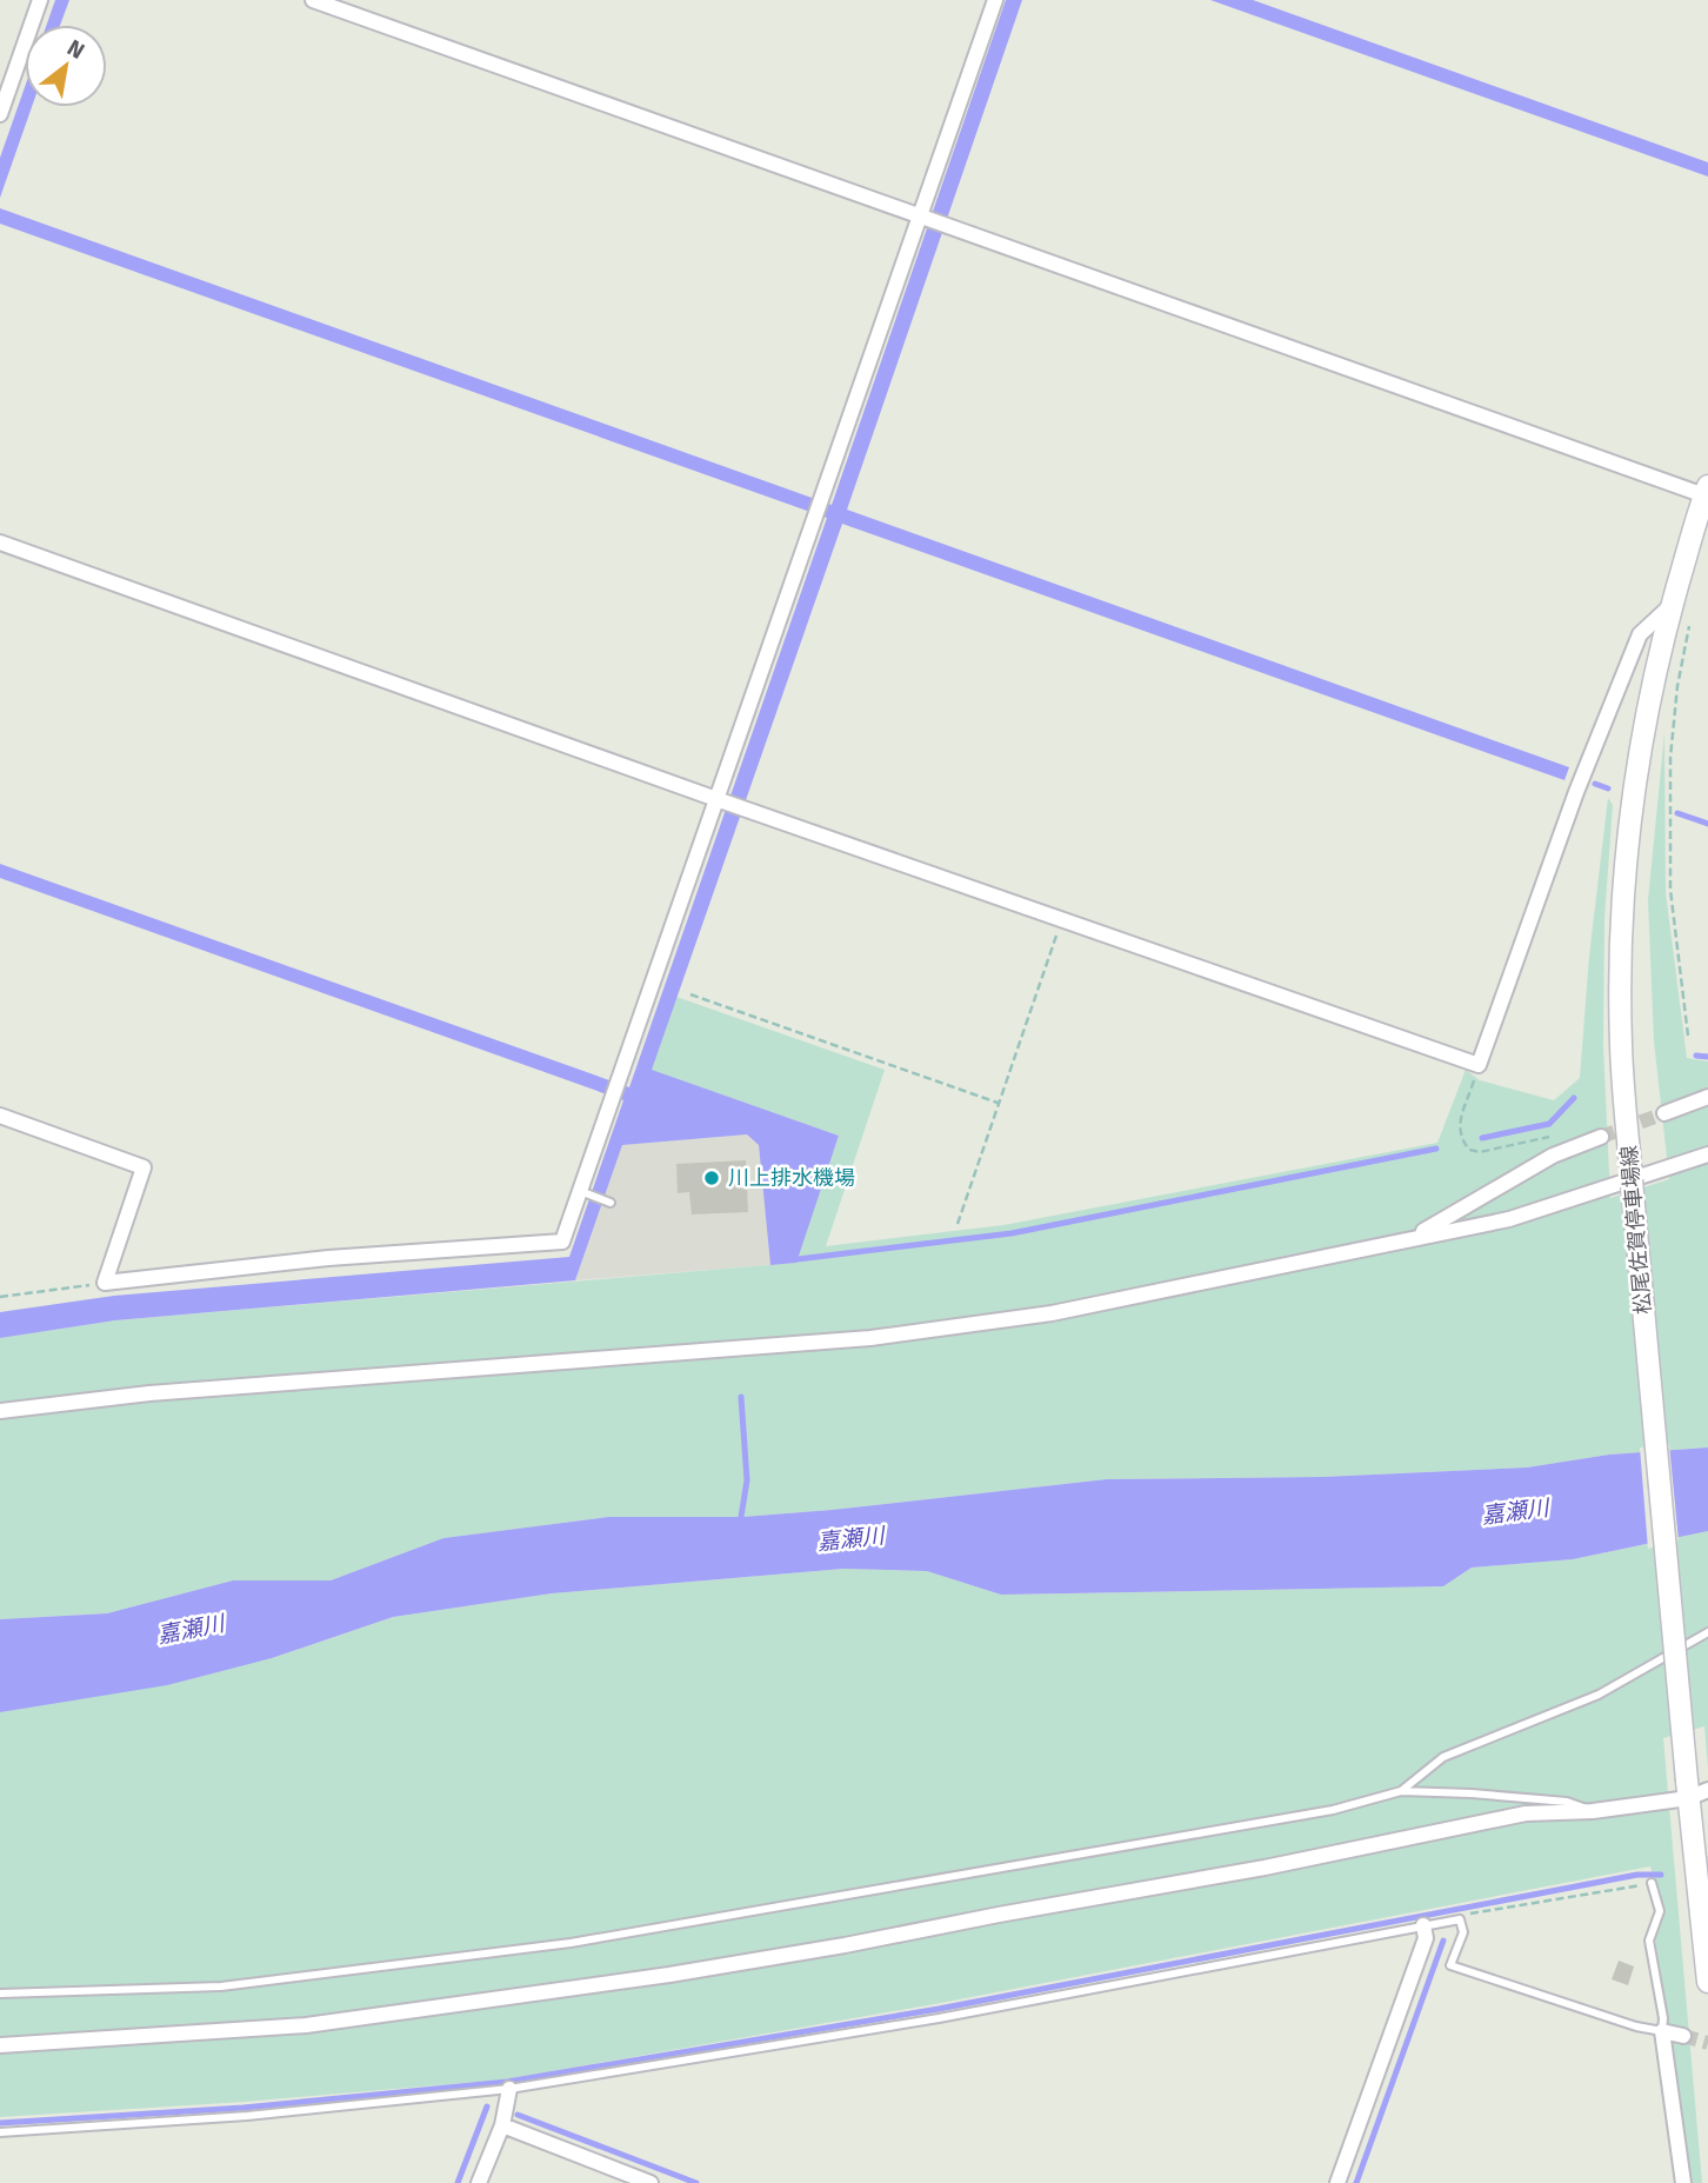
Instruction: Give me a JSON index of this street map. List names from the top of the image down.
{
  "streets": {
    "main road": ["松尾佐賀停車場線"]
  },
  "water": ["嘉瀬川"],
  "places": ["川上排水機場"],
  "north": "top right"
}
